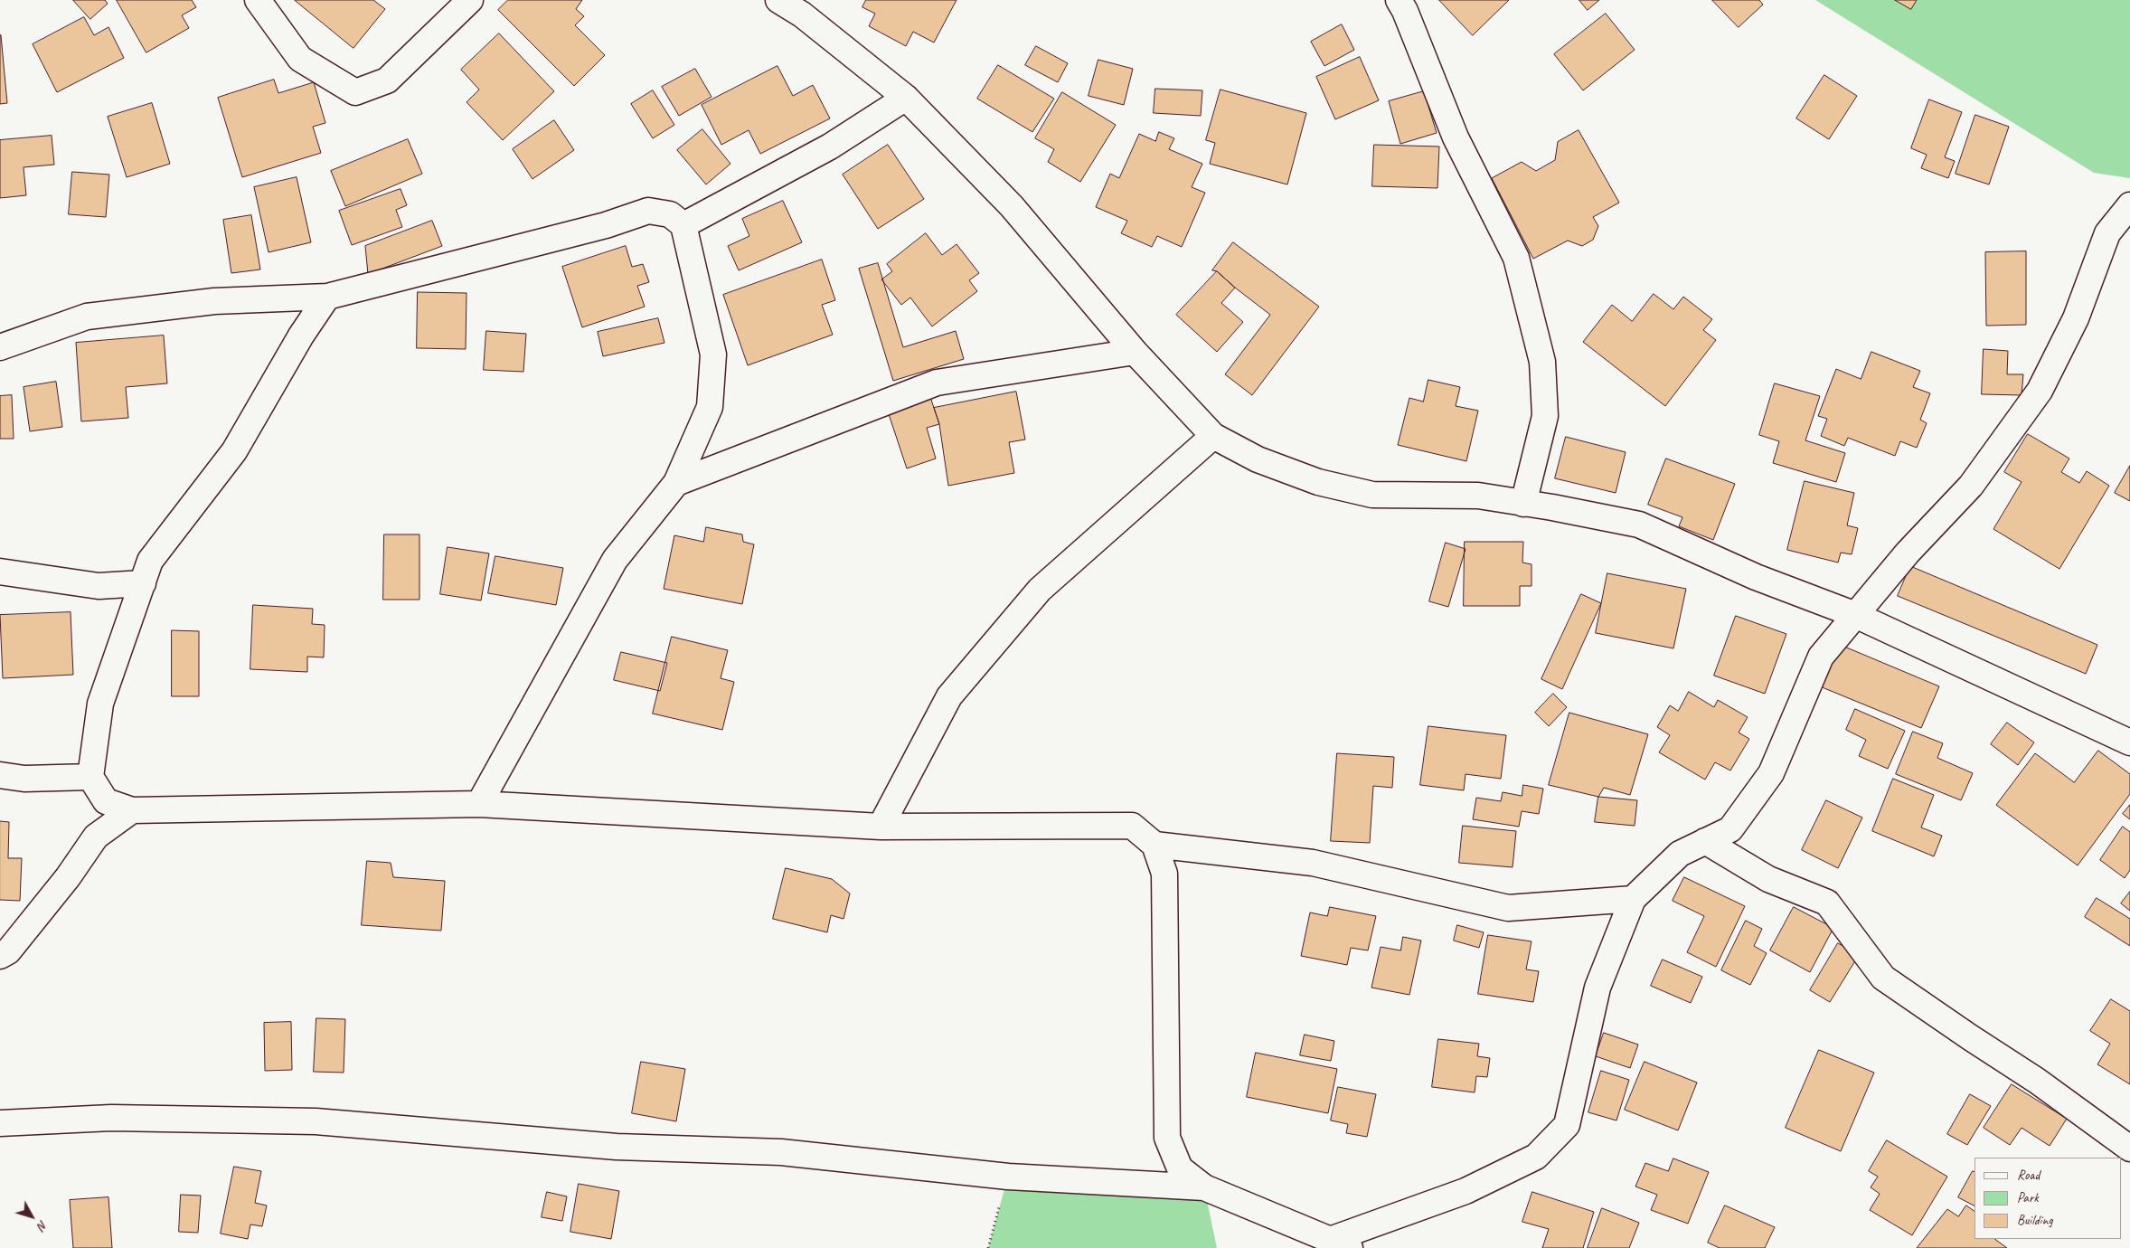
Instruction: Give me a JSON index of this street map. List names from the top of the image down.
{
  "legend": ["Road", "Park", "Building"],
  "north": "bottom right"
}
